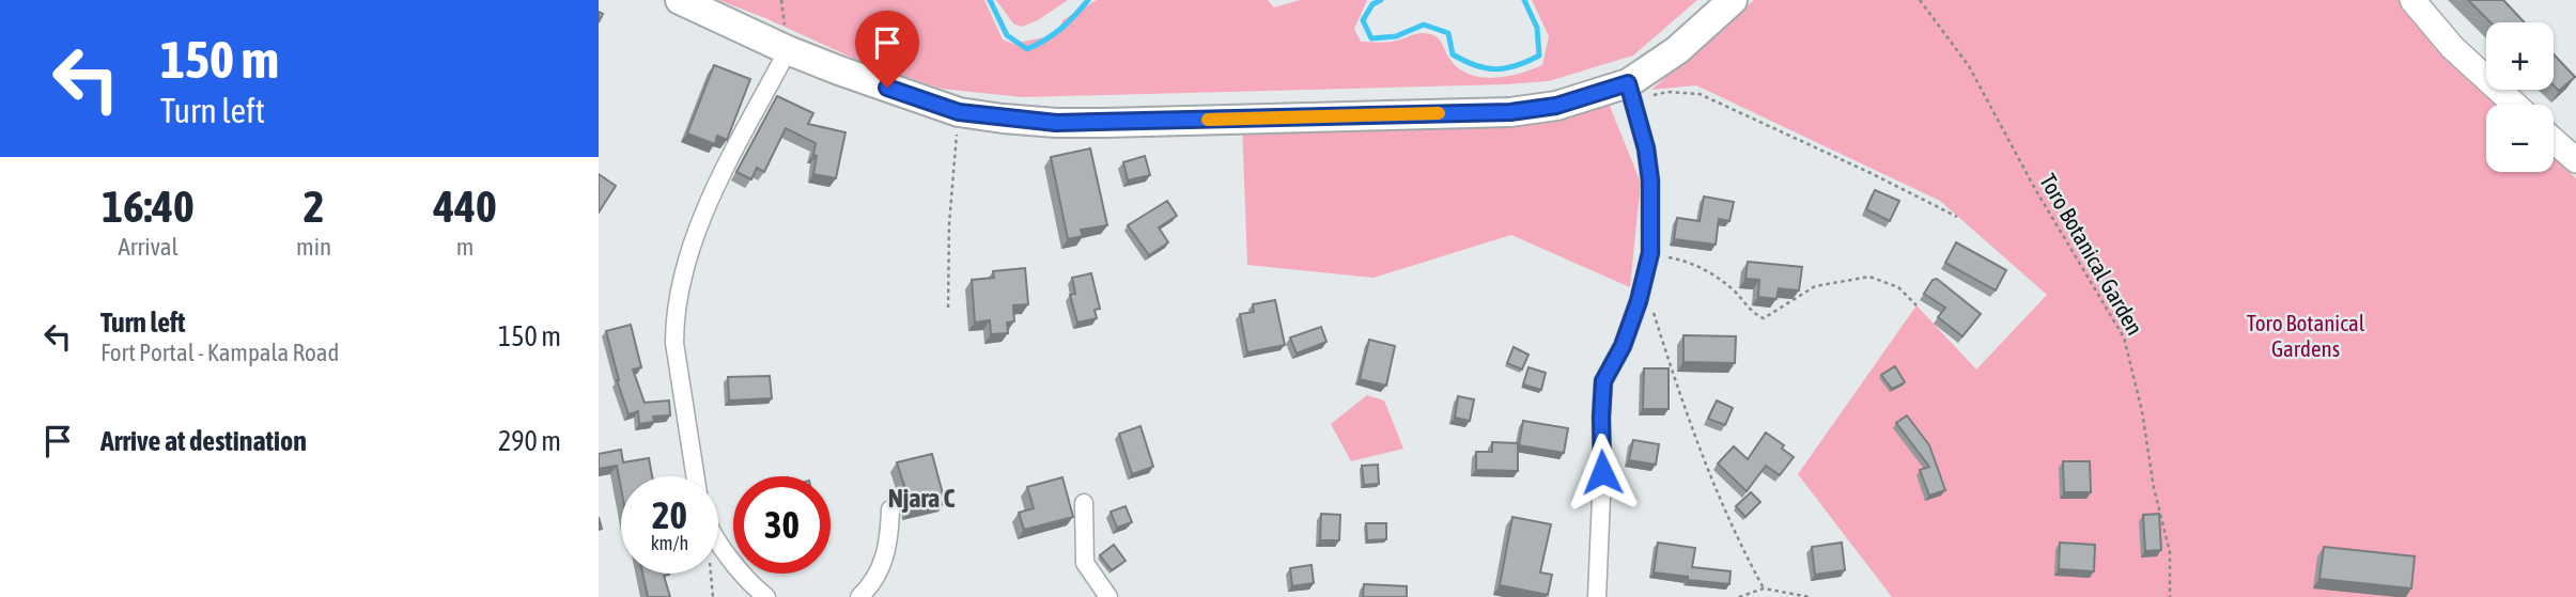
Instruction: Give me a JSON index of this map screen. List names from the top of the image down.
{
  "streets": {
    "path": ["Toro Botanical Garden"]
  },
  "districts": ["Njara C"],
  "parks": ["Toro Botanical Gardens"],
  "page": {
    "turn": ["150 m", "Turn left"],
    "map_buttons": ["+", "−"],
    "eta": [
      "16:40",
      "Arrival",
      "2",
      "min",
      "440",
      "m"
    ],
    "list": [
      {
        "name": "Turn left",
        "note": "Fort Portal - Kampala Road",
        "value": "150 m"
      },
      {
        "name": "Arrive at destination",
        "value": "290 m"
      }
    ],
    "speed": "20 km/h",
    "limit": "30"
  }
}
